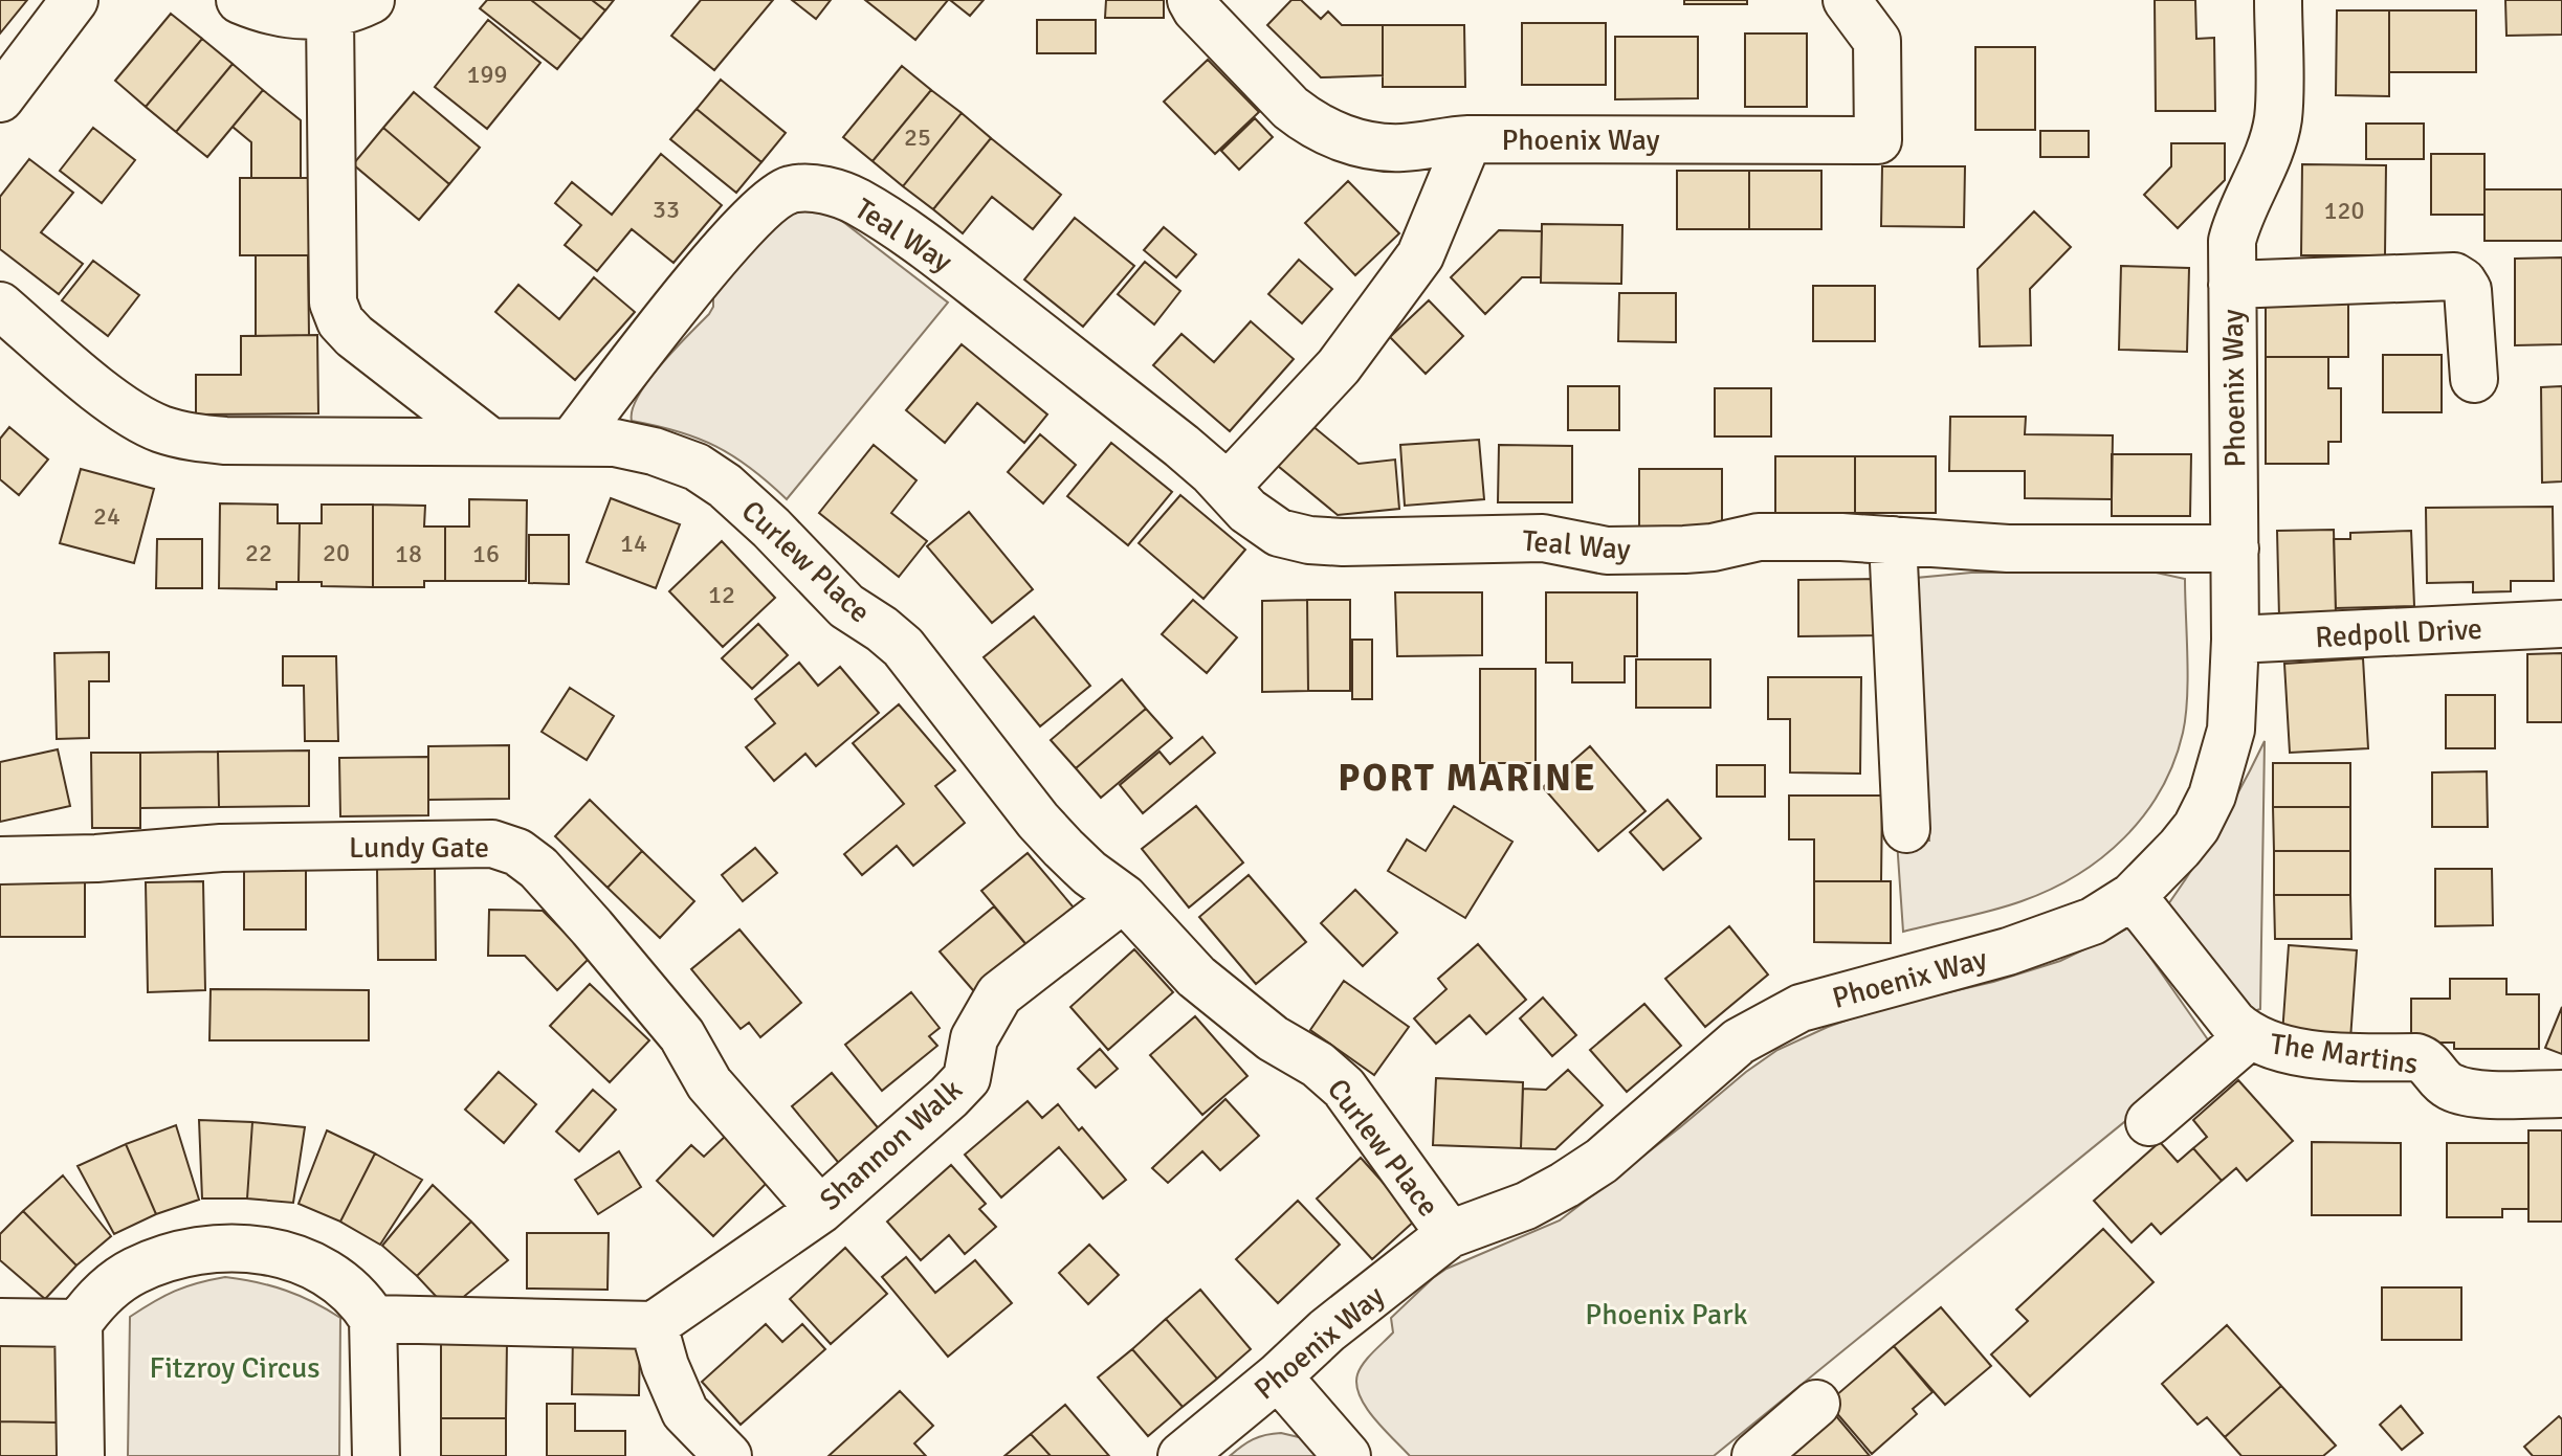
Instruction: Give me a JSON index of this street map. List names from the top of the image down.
{
  "streets": {
    "street": [
      "Phoenix Way",
      "Teal Way",
      "Curlew Place",
      "Redpoll Drive",
      "Lundy Gate",
      "The Martins",
      "Shannon Walk"
    ]
  },
  "crossings": [
    ["Phoenix Way", "Teal Way"],
    ["Phoenix Way", "Curlew Place"],
    ["Phoenix Way", "Redpoll Drive"],
    ["Phoenix Way", "The Martins"],
    ["Teal Way", "Curlew Place"],
    ["Curlew Place", "Shannon Walk"],
    ["Lundy Gate", "Shannon Walk"]
  ],
  "districts": ["PORT MARINE"],
  "parks": ["Phoenix Park", "Fitzroy Circus"],
  "house_numbers": [
    "199",
    "25",
    "33",
    "120",
    "24",
    "14",
    "22",
    "20",
    "18",
    "16",
    "12"
  ]
}
